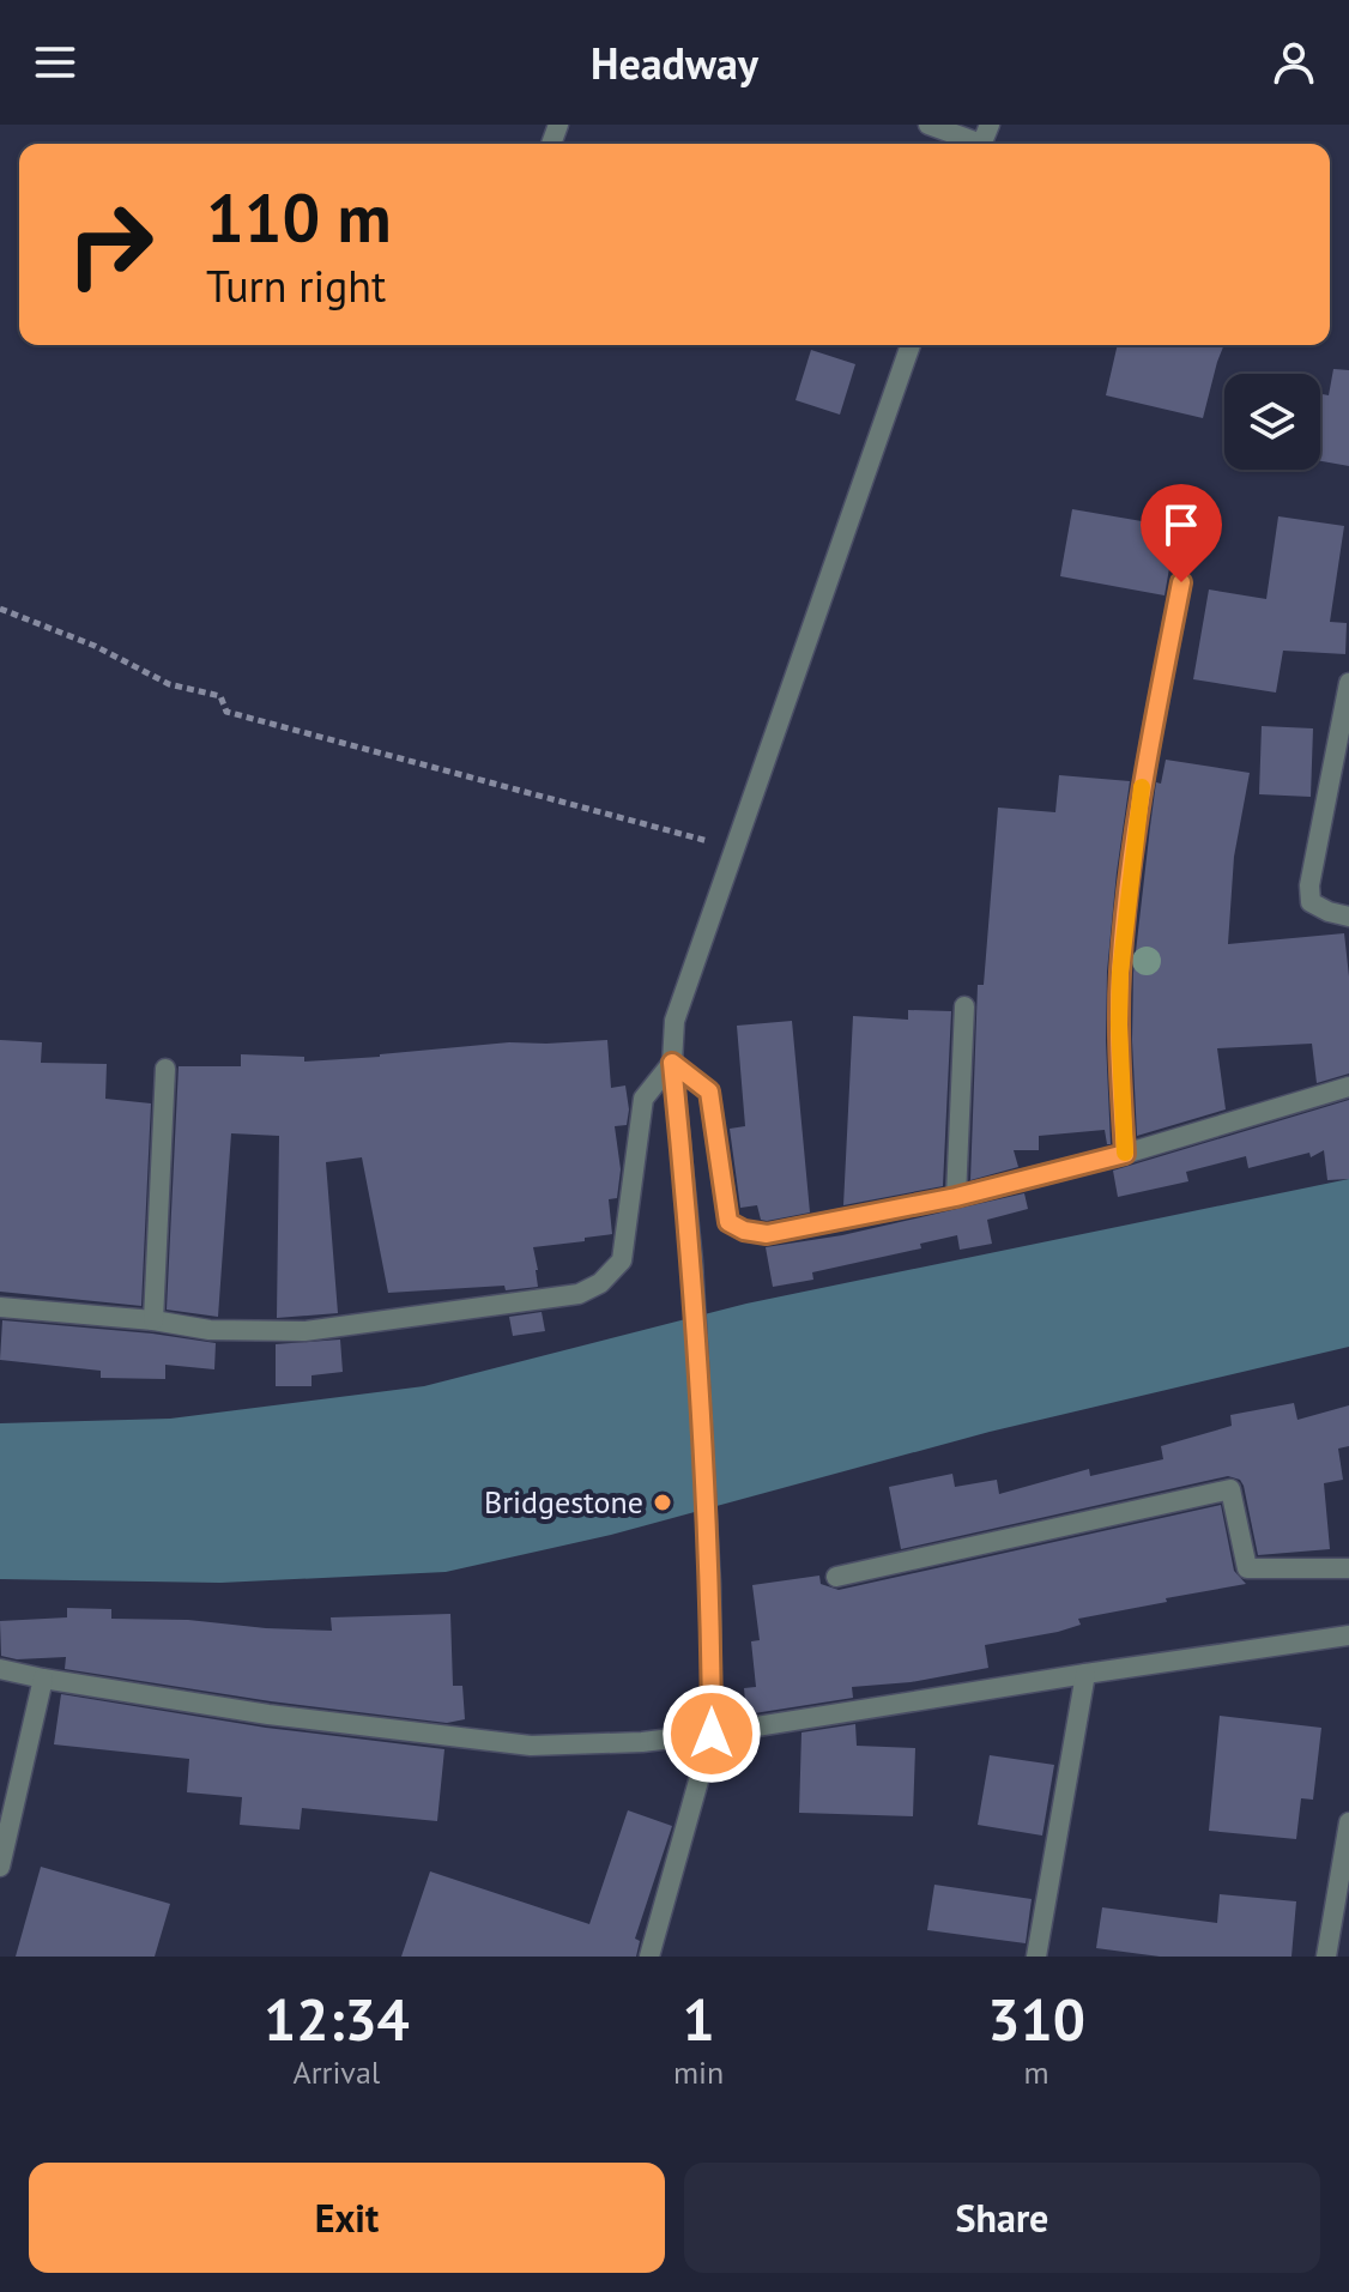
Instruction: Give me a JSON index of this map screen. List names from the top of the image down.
{
  "places": ["Bridgestone"],
  "page": {
    "header": "Headway",
    "turn": ["110 m", "Turn right"],
    "eta": [
      "12:34",
      "Arrival",
      "1",
      "min",
      "310",
      "m"
    ],
    "buttons": ["Exit", "Share"]
  }
}
